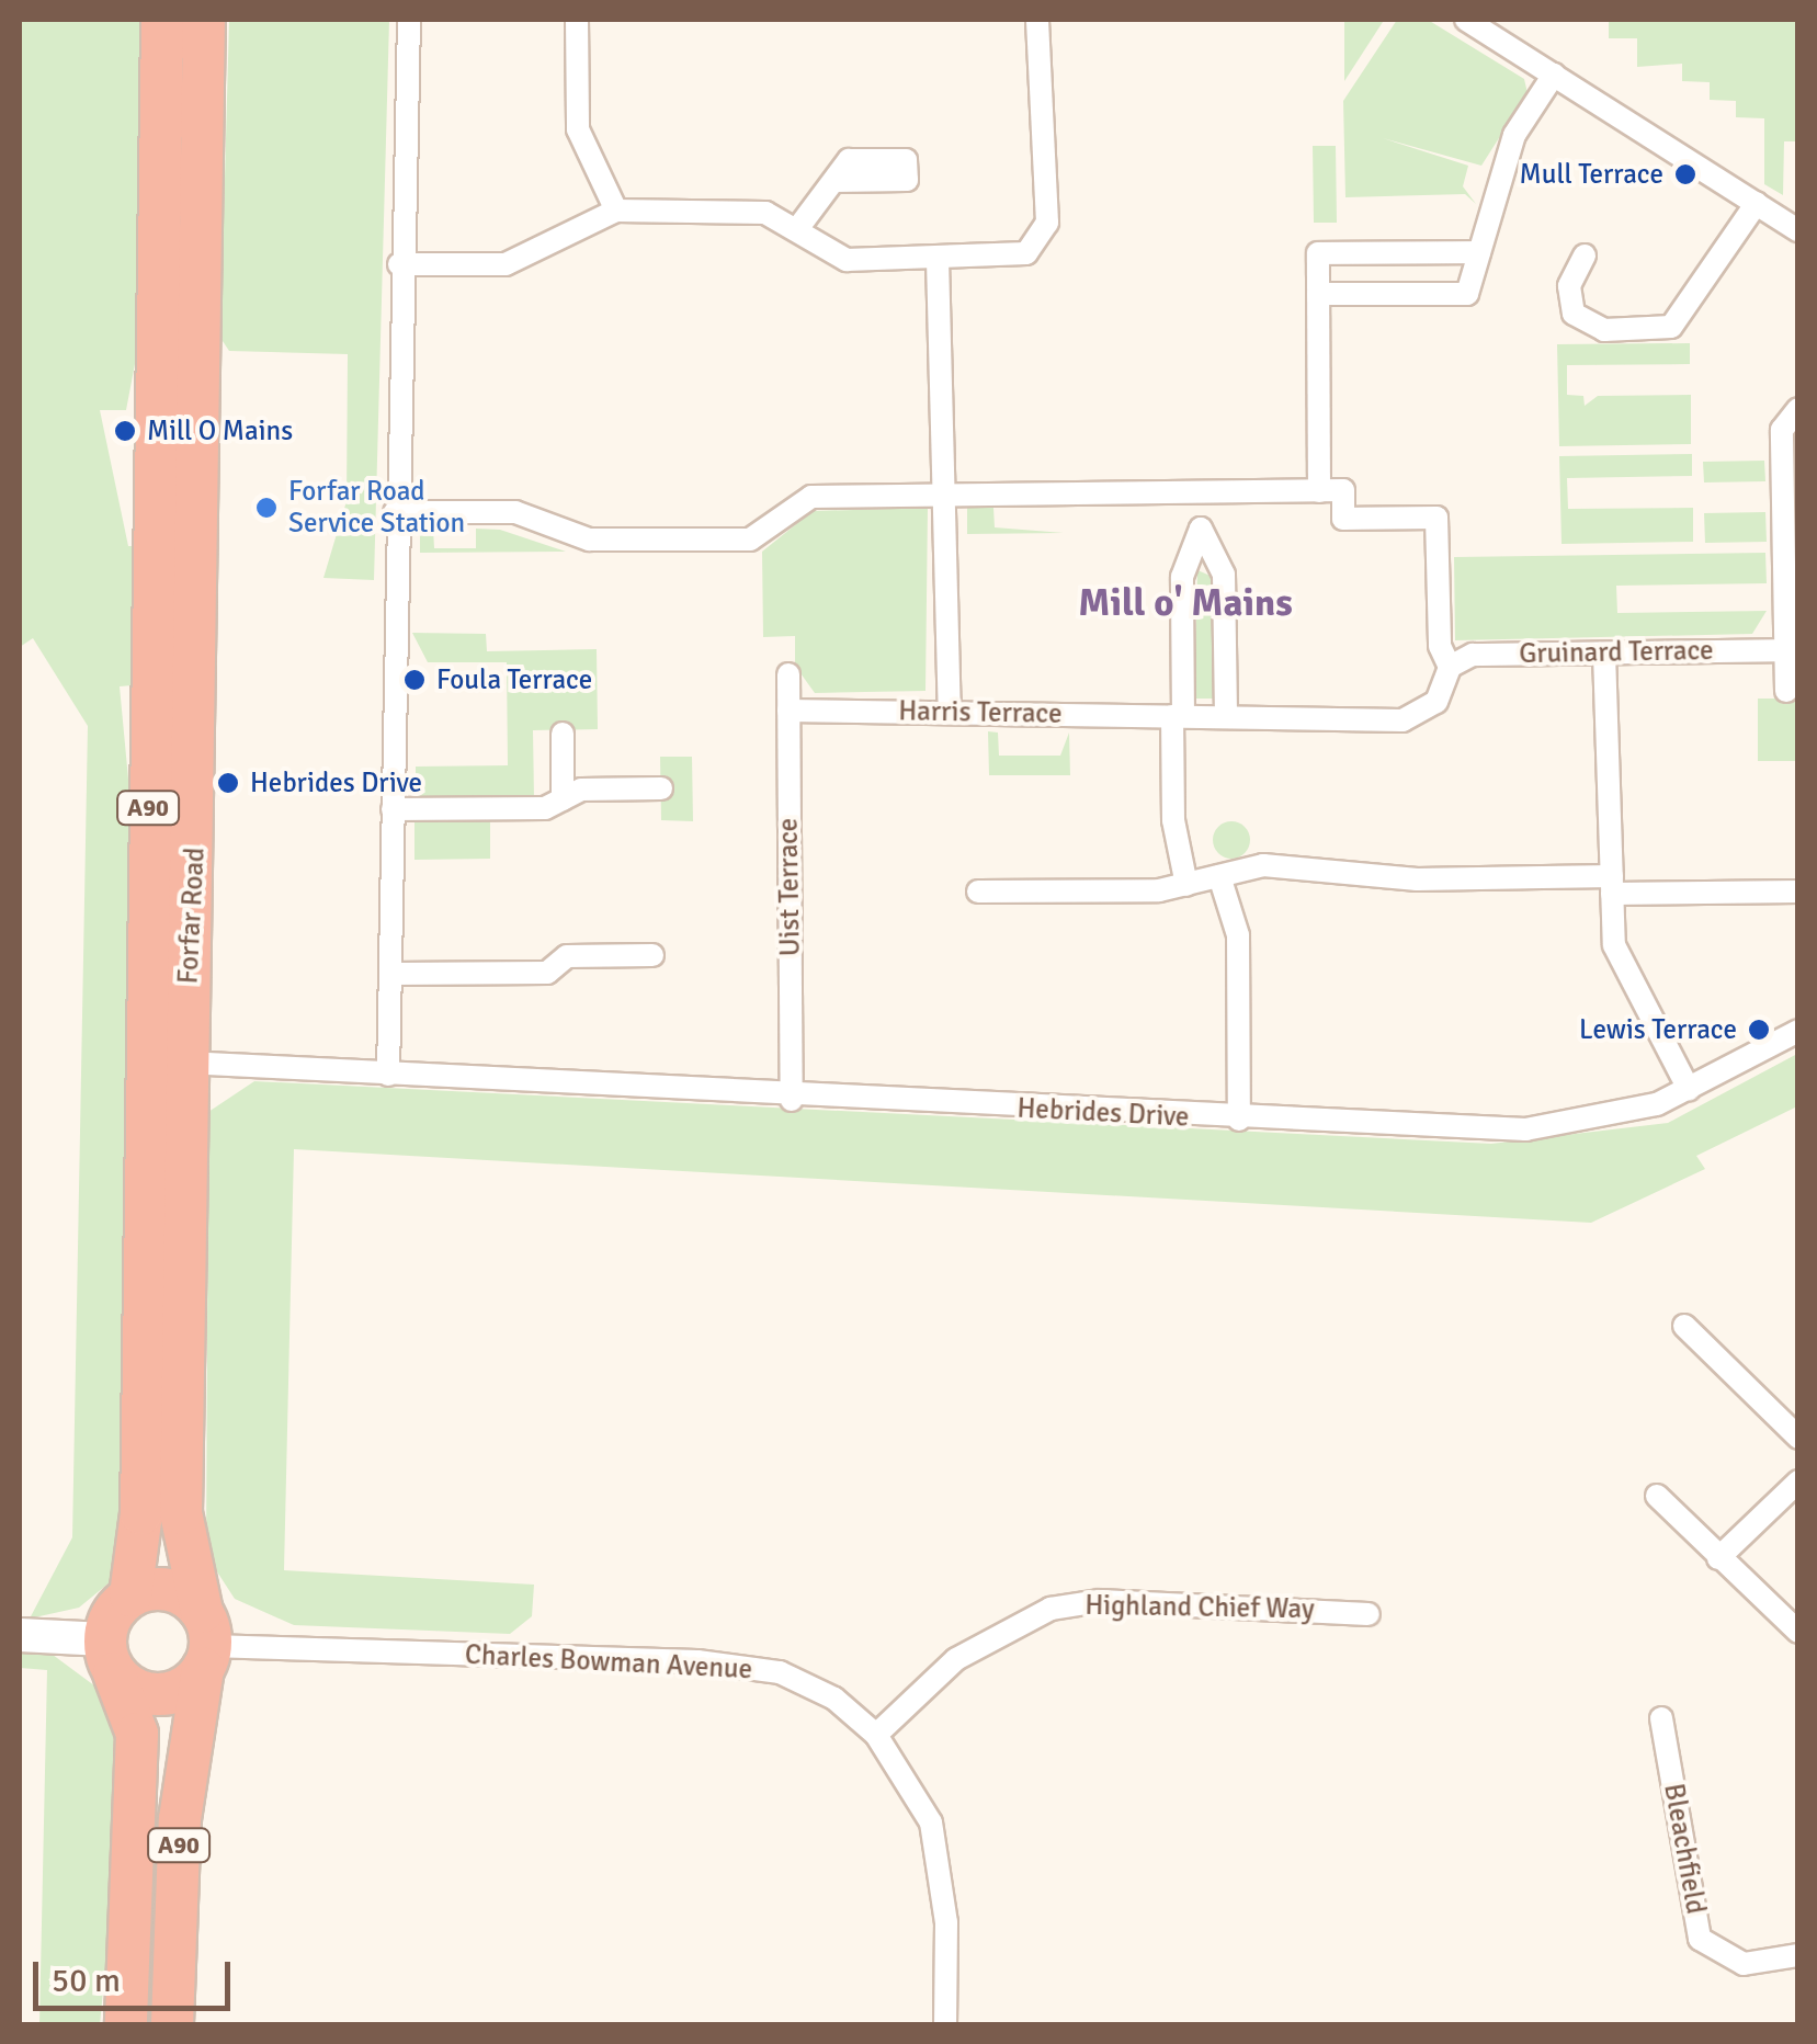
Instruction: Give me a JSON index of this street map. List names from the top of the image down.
{
  "streets": {
    "highway": ["A90", "Forfar Road"],
    "street": [
      "Gruinard Terrace",
      "Harris Terrace",
      "Uist Terrace",
      "Hebrides Drive",
      "Highland Chief Way",
      "Charles Bowman Avenue",
      "Bleachfield"
    ]
  },
  "crossings": [
    ["Gruinard Terrace", "Harris Terrace"],
    ["Harris Terrace", "Uist Terrace"],
    ["A90", "Forfar Road"],
    ["A90", "Charles Bowman Avenue"],
    ["Uist Terrace", "Hebrides Drive"],
    ["Forfar Road", "Hebrides Drive"],
    ["Forfar Road", "Charles Bowman Avenue"],
    ["Highland Chief Way", "Charles Bowman Avenue"]
  ],
  "districts": ["Mill o' Mains"],
  "places": [
    "Mull Terrace",
    "Mill O Mains",
    "Forfar Road Service Station",
    "Foula Terrace",
    "Hebrides Drive",
    "Lewis Terrace"
  ],
  "scale_bar": "50 m"
}
